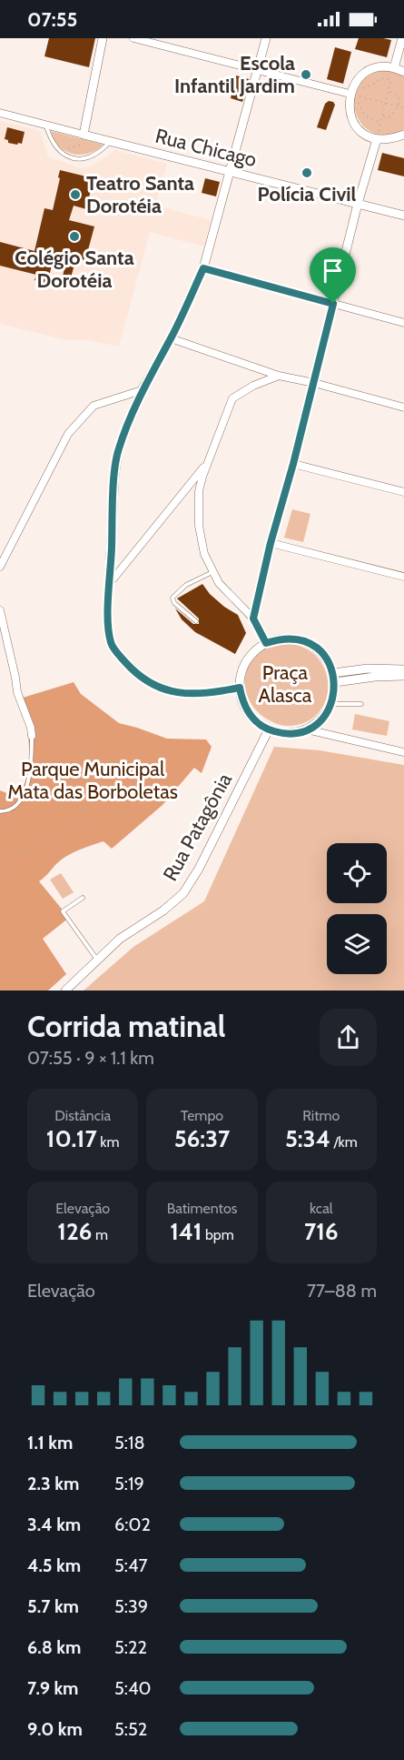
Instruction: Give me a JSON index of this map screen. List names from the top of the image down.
{
  "streets": {
    "street": ["Rua Chicago", "Rua Patagônia"]
  },
  "parks": ["Praça Alasca", "Parque Municipal Mata das Borboletas"],
  "places": [
    "Escola Infantil Jardim",
    "Polícia Civil",
    "Teatro Santa Dorotéia",
    "Colégio Santa Dorotéia"
  ],
  "page": {
    "status": "07:55",
    "heading": ["Corrida matinal", "07:55 · 9 × 1.1 km"],
    "stats": [
      ["Distância", "10.17 km"],
      ["Tempo", "56:37"],
      ["Ritmo", "5:34 /km"],
      ["Elevação", "126 m"],
      ["Batimentos", "141 bpm"],
      ["kcal", "716"]
    ],
    "chart": ["Elevação", "77–88 m"],
    "list": [
      {
        "name": "1.1 km",
        "note": "5:18"
      },
      {
        "name": "2.3 km",
        "note": "5:19"
      },
      {
        "name": "3.4 km",
        "note": "6:02"
      },
      {
        "name": "4.5 km",
        "note": "5:47"
      },
      {
        "name": "5.7 km",
        "note": "5:39"
      },
      {
        "name": "6.8 km",
        "note": "5:22"
      },
      {
        "name": "7.9 km",
        "note": "5:40"
      },
      {
        "name": "9.0 km",
        "note": "5:52"
      }
    ]
  }
}
